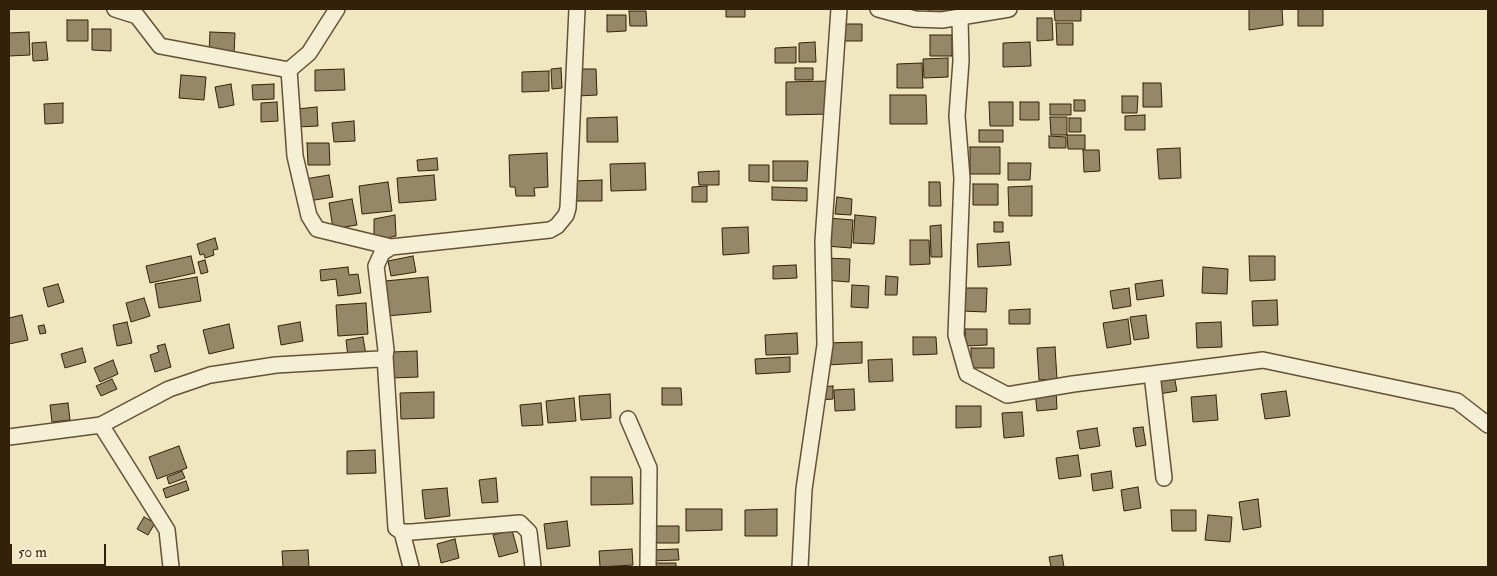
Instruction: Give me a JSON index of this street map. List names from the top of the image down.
{
  "scale_bar": "50 m"
}
